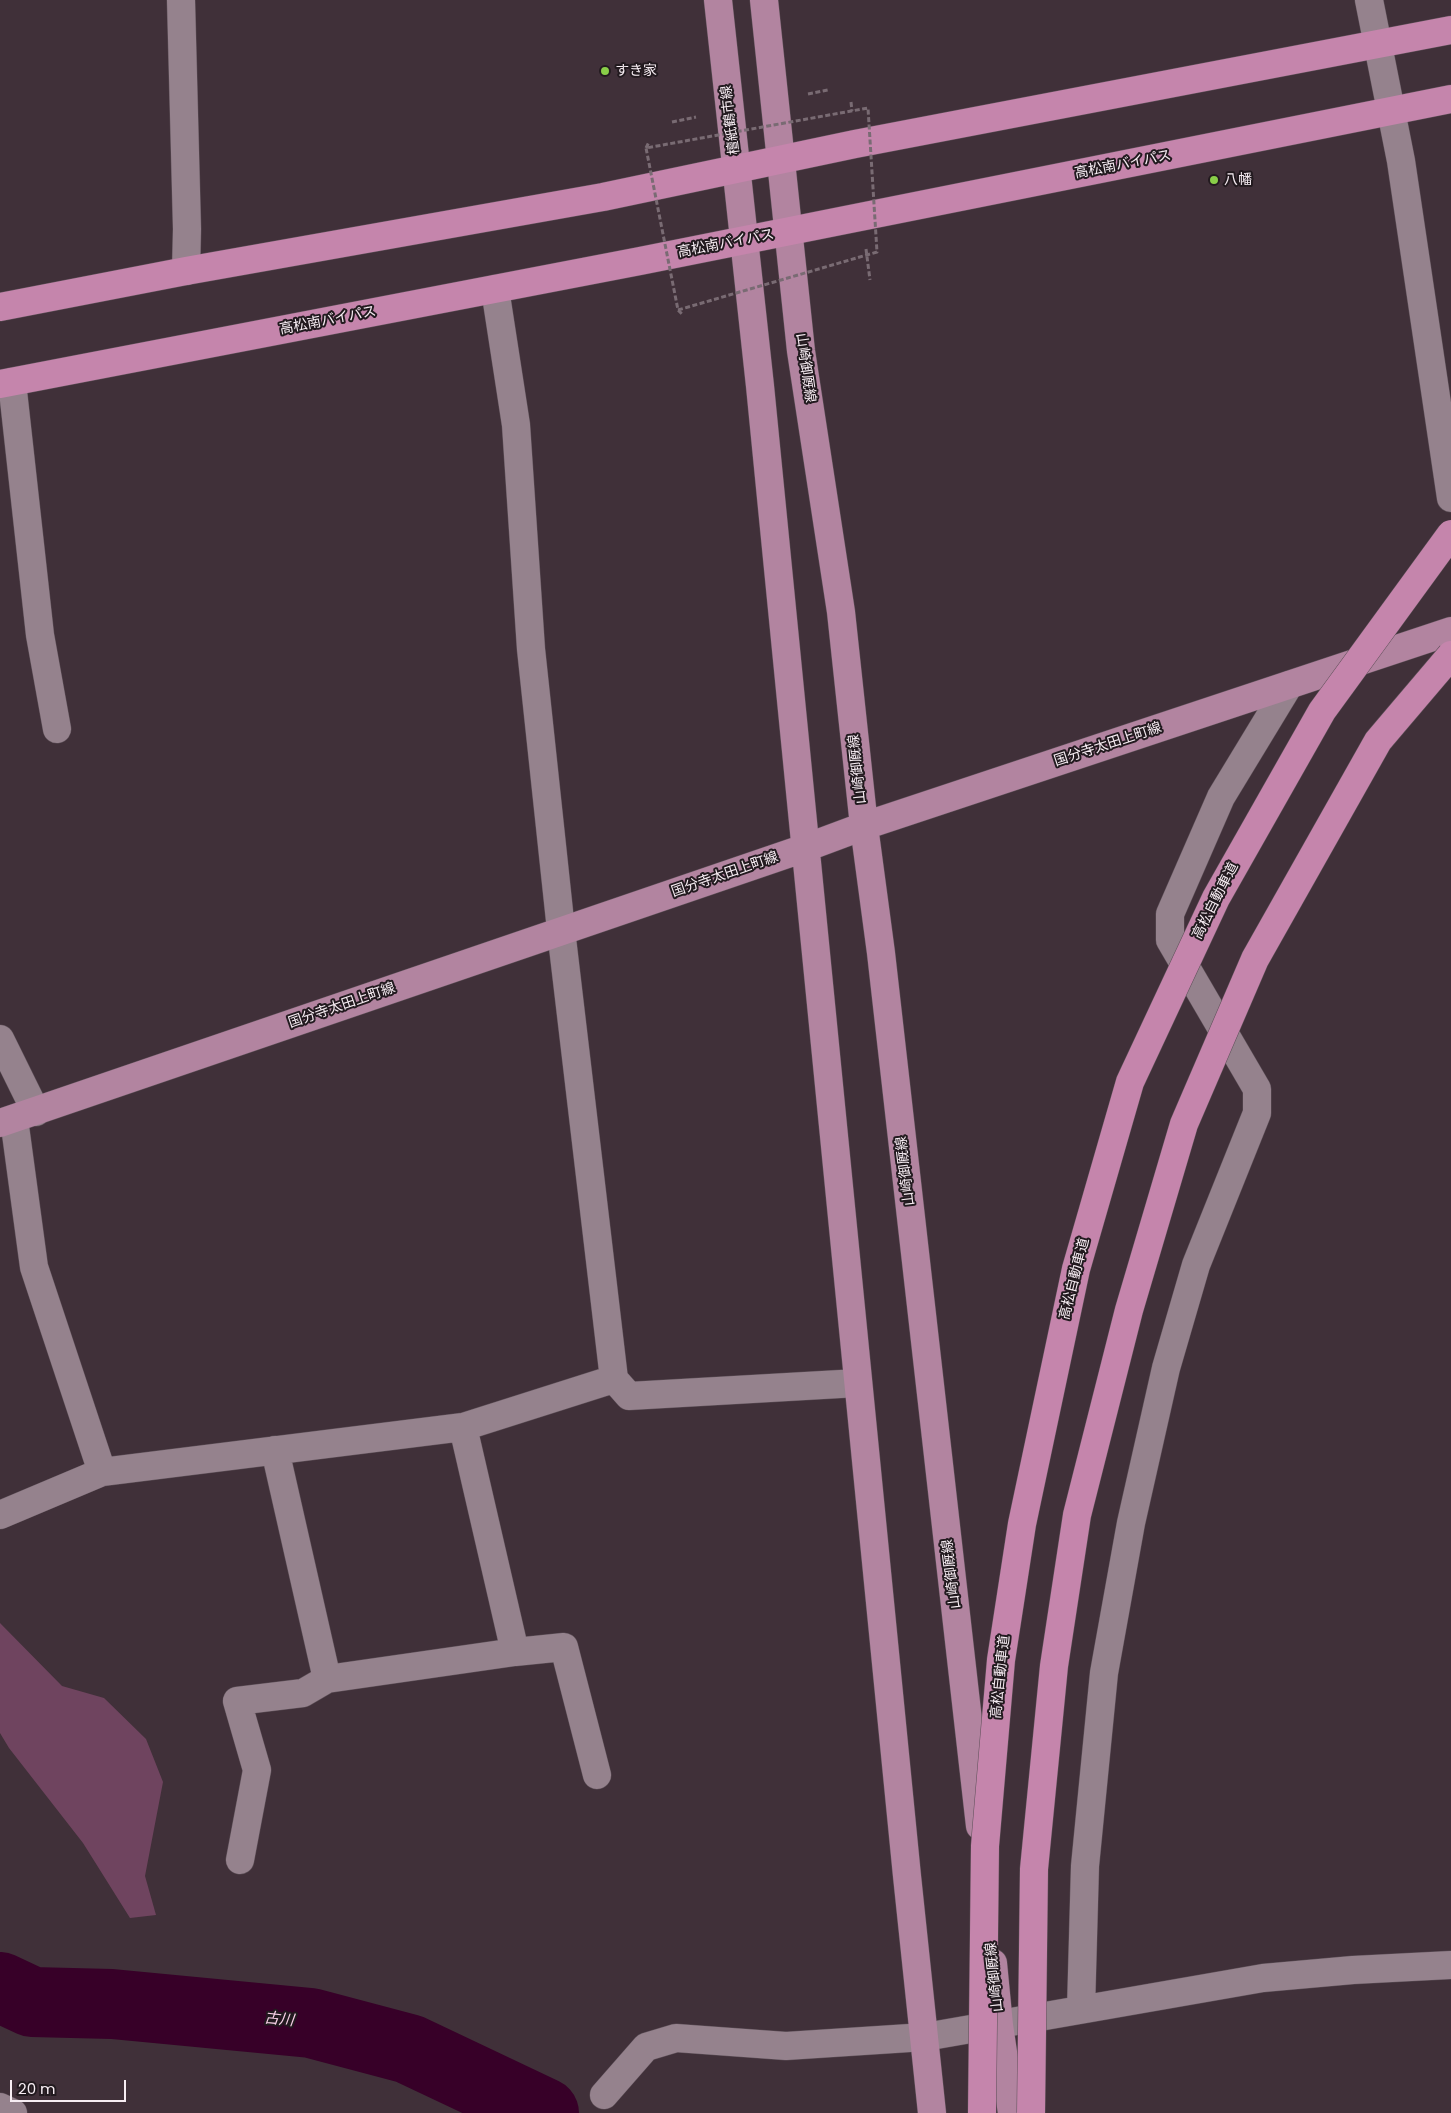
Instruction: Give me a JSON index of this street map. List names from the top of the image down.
{
  "streets": {
    "highway": ["高松南バイパス", "高松自動車道"],
    "main road": ["檀紙鶴市線", "山崎御厩線", "国分寺太田上町線"]
  },
  "crossings": [
    ["檀紙鶴市線", "高松南バイパス"],
    ["高松南バイパス", "山崎御厩線"],
    ["山崎御厩線", "国分寺太田上町線"]
  ],
  "water": ["古川"],
  "places": ["すき家", "八幡"],
  "scale_bar": "20 m"
}
